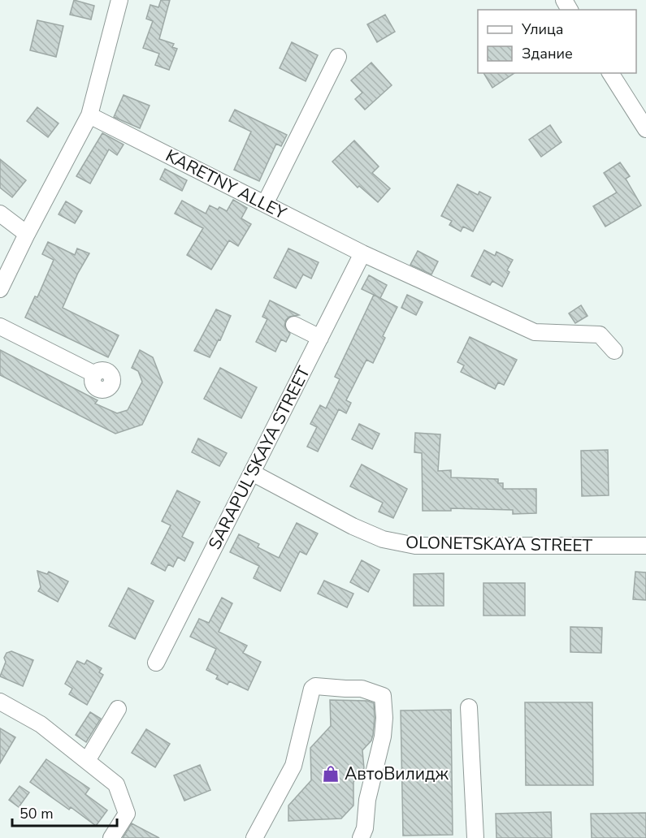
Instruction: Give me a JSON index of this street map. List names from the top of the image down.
{
  "streets": {
    "street": ["KARETNY ALLEY", "SARAPUL'SKAYA STREET", "OLONETSKAYA STREET"]
  },
  "crossings": [
    ["KARETNY ALLEY", "SARAPUL'SKAYA STREET"],
    ["SARAPUL'SKAYA STREET", "OLONETSKAYA STREET"]
  ],
  "places": {
    "shop": ["АвтоВилидж"]
  },
  "legend": ["Улица", "Здание"],
  "scale_bar": "50 m"
}
